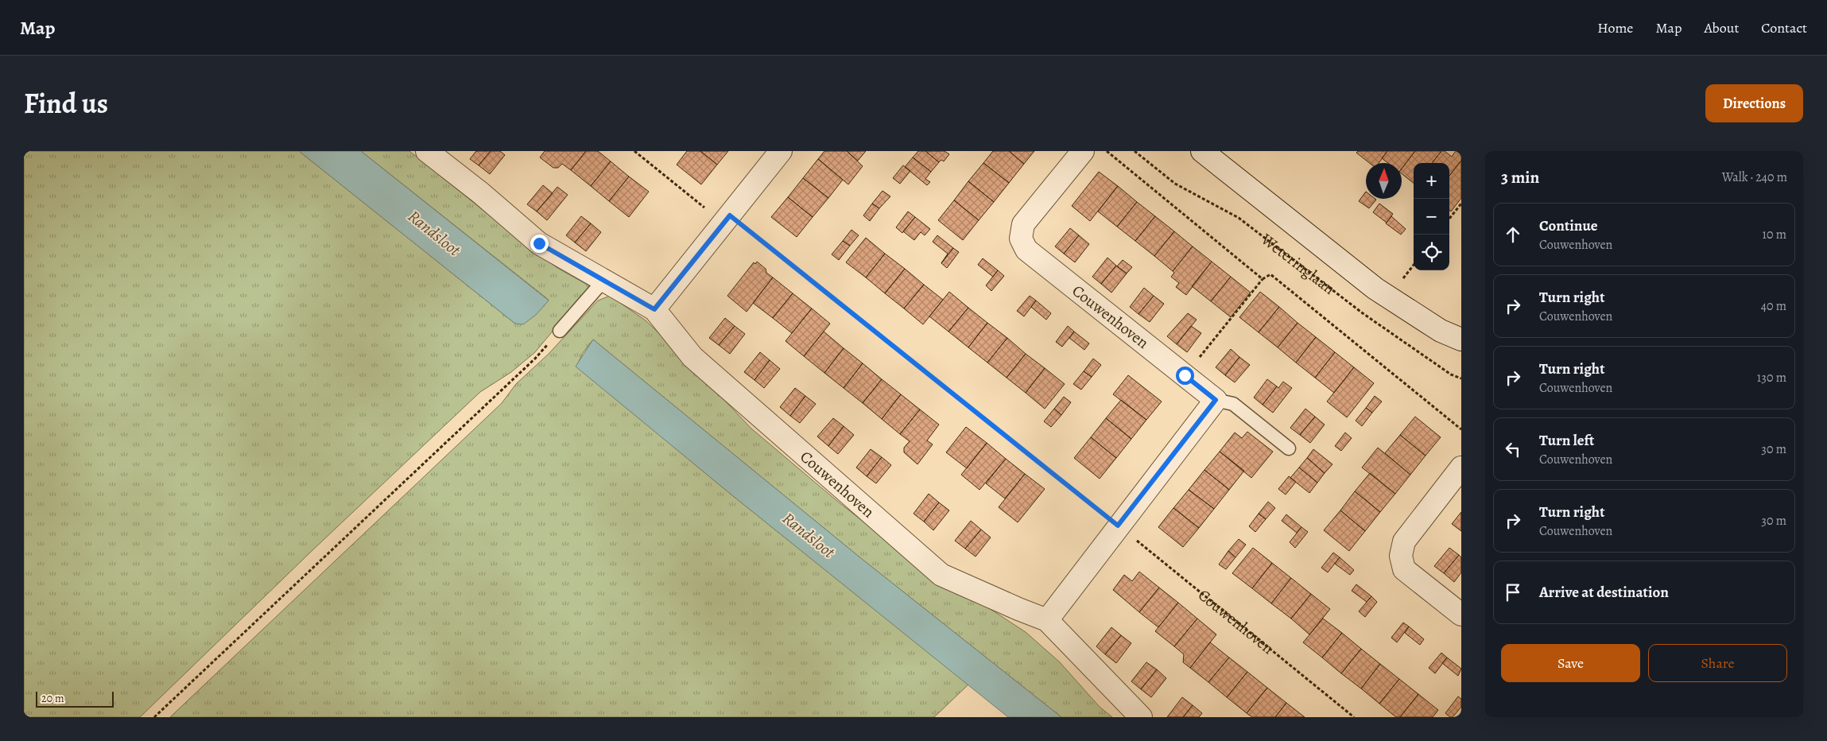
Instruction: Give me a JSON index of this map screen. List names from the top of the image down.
{
  "streets": {
    "street": ["Weteringlaan", "Couwenhoven"]
  },
  "water": ["Randsloot"],
  "scale_bar": "20 m",
  "north": "top",
  "page": {
    "header": "Map",
    "nav": [
      "Home",
      "Map",
      "About",
      "Contact"
    ],
    "title": "Find us",
    "buttons": [
      "Directions",
      ["Save", "Share"]
    ],
    "heading": ["3 min", "Walk · 240 m"],
    "map_buttons": ["+", "−"],
    "list": [
      ["Continue", "Couwenhoven", "10 m"],
      ["Turn right", "Couwenhoven", "40 m"],
      ["Turn right", "Couwenhoven", "130 m"],
      ["Turn left", "Couwenhoven", "30 m"],
      ["Turn right", "Couwenhoven", "30 m"],
      "Arrive at destination"
    ],
    "scale": "20 m"
  }
}
